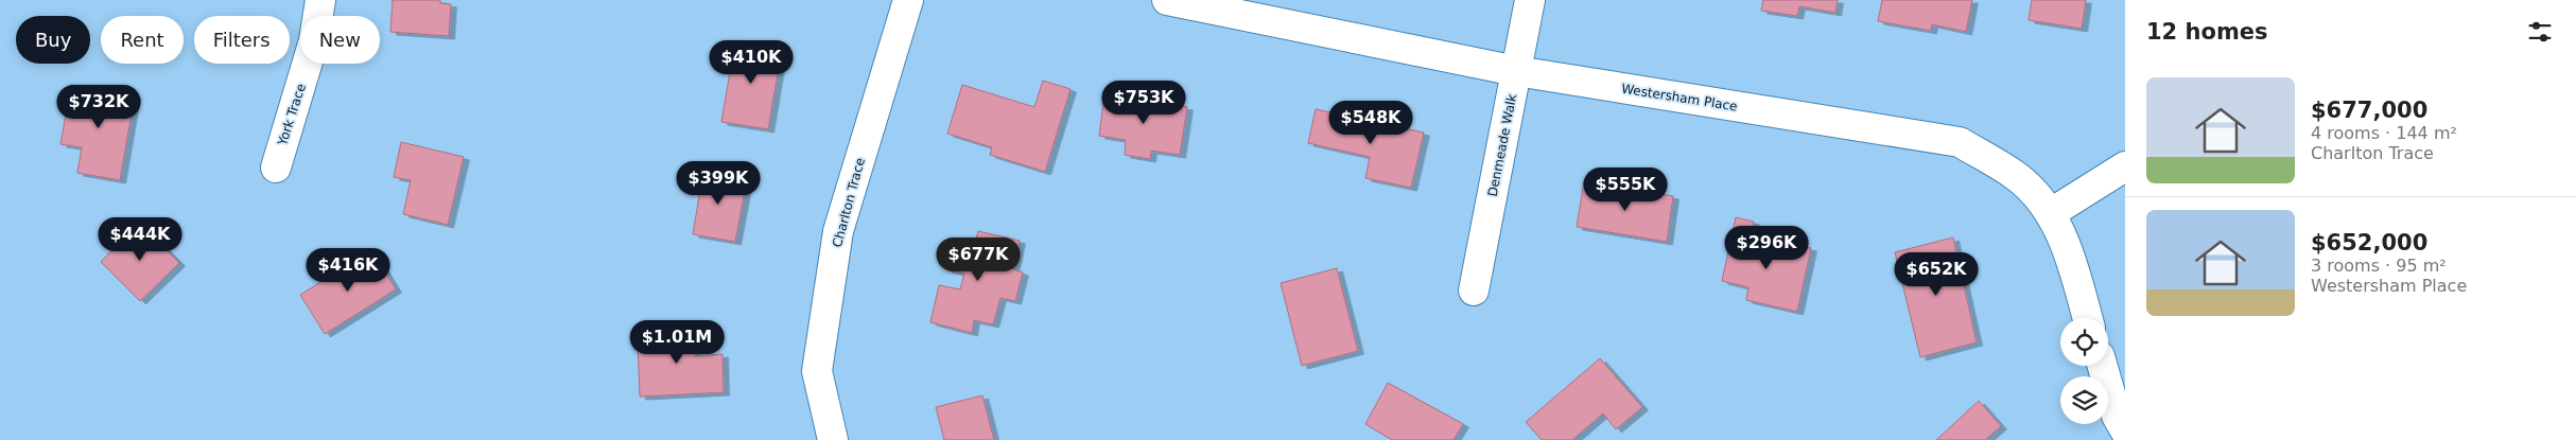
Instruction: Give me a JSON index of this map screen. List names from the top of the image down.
{
  "streets": {
    "street": [
      "Westersham Place",
      "York Trace",
      "Denmeade Walk",
      "Charlton Trace"
    ]
  },
  "crossings": [
    ["Westersham Place", "Denmeade Walk"]
  ],
  "page": {
    "heading": "12 homes",
    "chip": [
      "Buy",
      "Rent",
      "Filters",
      "New"
    ],
    "price": [
      "$410K",
      "$753K",
      "$732K",
      "$548K",
      "$399K",
      "$555K",
      "$444K",
      "$296K",
      "$677K",
      "$416K",
      "$652K",
      "$1.01M"
    ],
    "list": [
      {
        "name": "$677,000",
        "note": "4 rooms · 144 m² · Charlton Trace"
      },
      {
        "name": "$652,000",
        "note": "3 rooms · 95 m² · Westersham Place"
      }
    ]
  }
}
